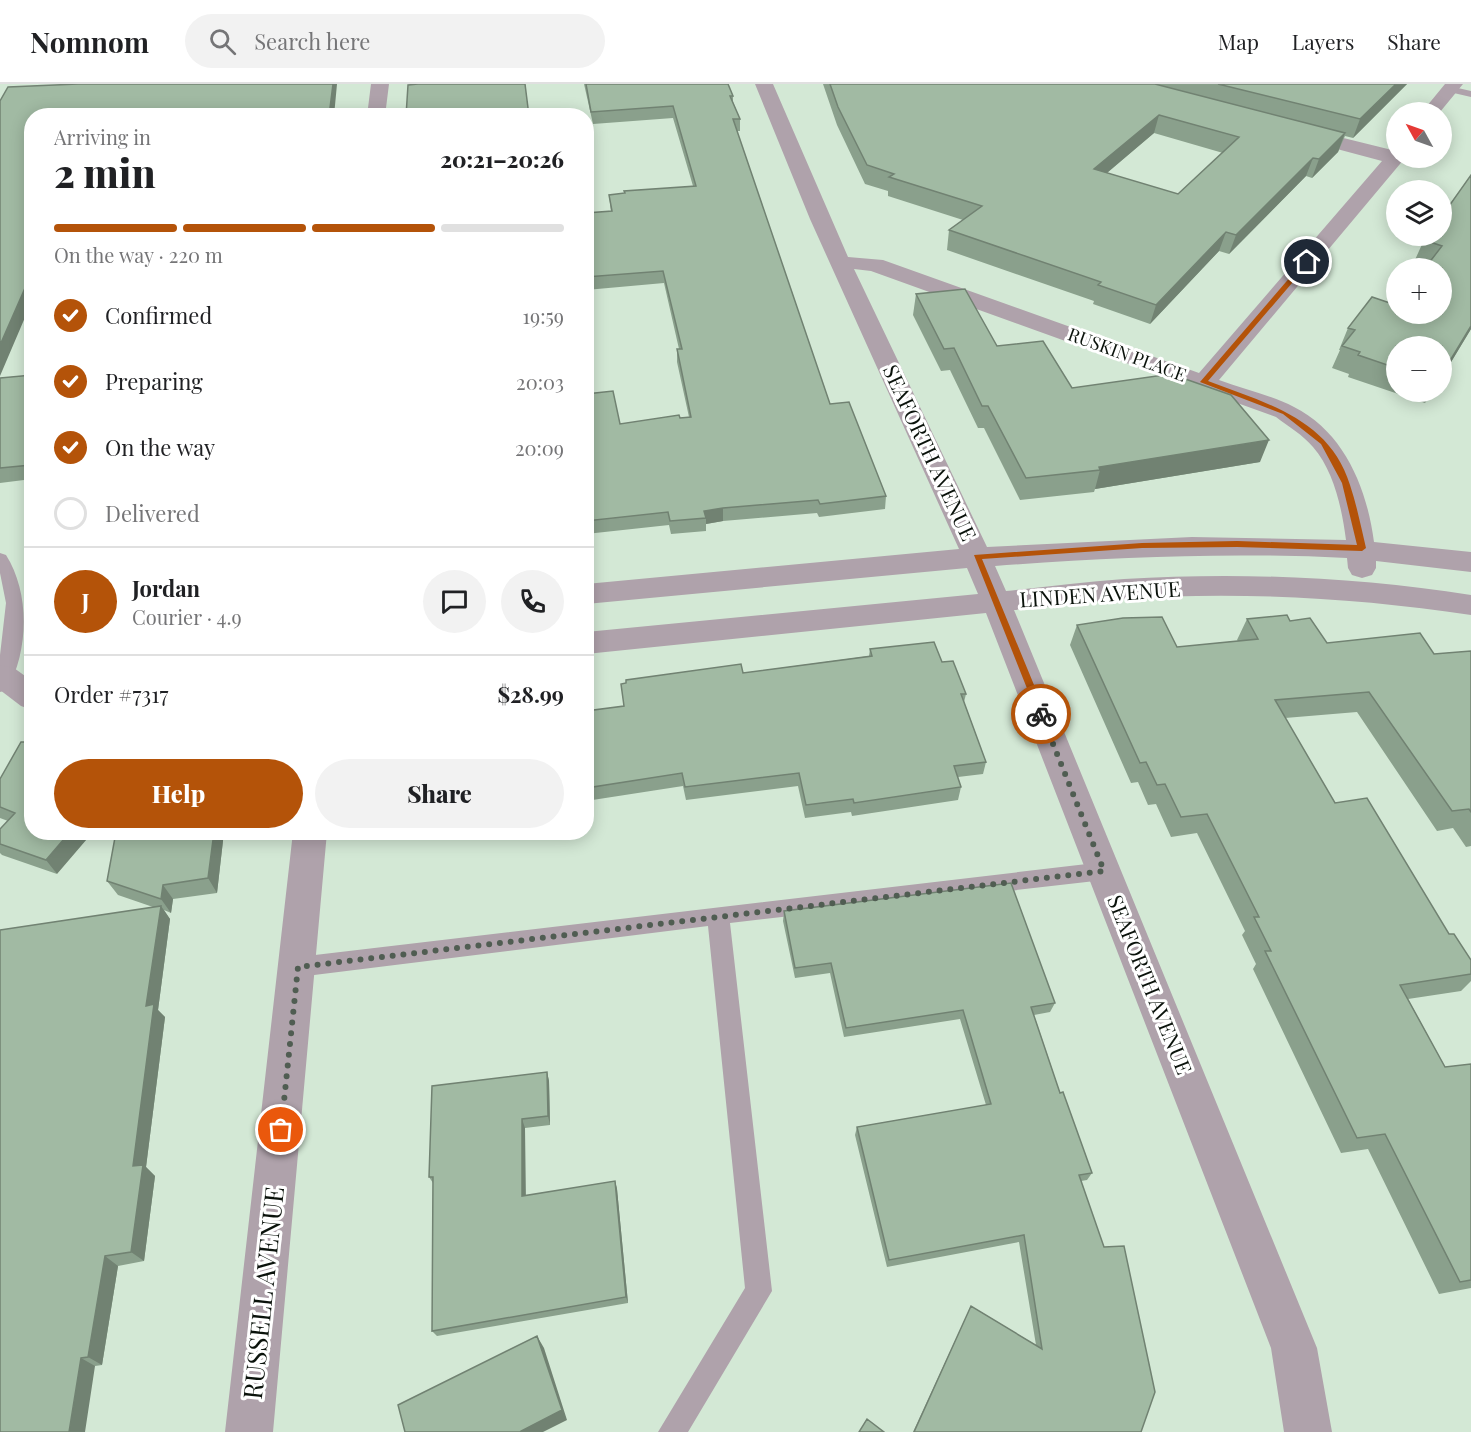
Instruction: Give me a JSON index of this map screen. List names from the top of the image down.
{
  "streets": {
    "street": [
      "RUSKIN PLACE",
      "SEAFORTH AVENUE",
      "LINDEN AVENUE",
      "RUSSELL AVENUE"
    ]
  },
  "crossings": [
    ["RUSKIN PLACE", "SEAFORTH AVENUE"],
    ["RUSKIN PLACE", "LINDEN AVENUE"],
    ["SEAFORTH AVENUE", "LINDEN AVENUE"]
  ],
  "north": "top left",
  "page": {
    "header": "Nomnom",
    "search": "Search here",
    "nav": ["Map", "Layers", "Share"],
    "map_buttons": ["+", "−"],
    "heading": ["2 min", "Arriving in", "20:21–20:26"],
    "panel": [
      "Jordan",
      "Courier · 4.9",
      "Order #7317",
      "$28.99"
    ],
    "bar": "On the way · 220 m",
    "list": [
      ["Confirmed", "19:59"],
      ["Preparing", "20:03"],
      ["On the way", "20:09"],
      "Delivered"
    ],
    "round": "J",
    "buttons": ["Help", "Share"]
  }
}
